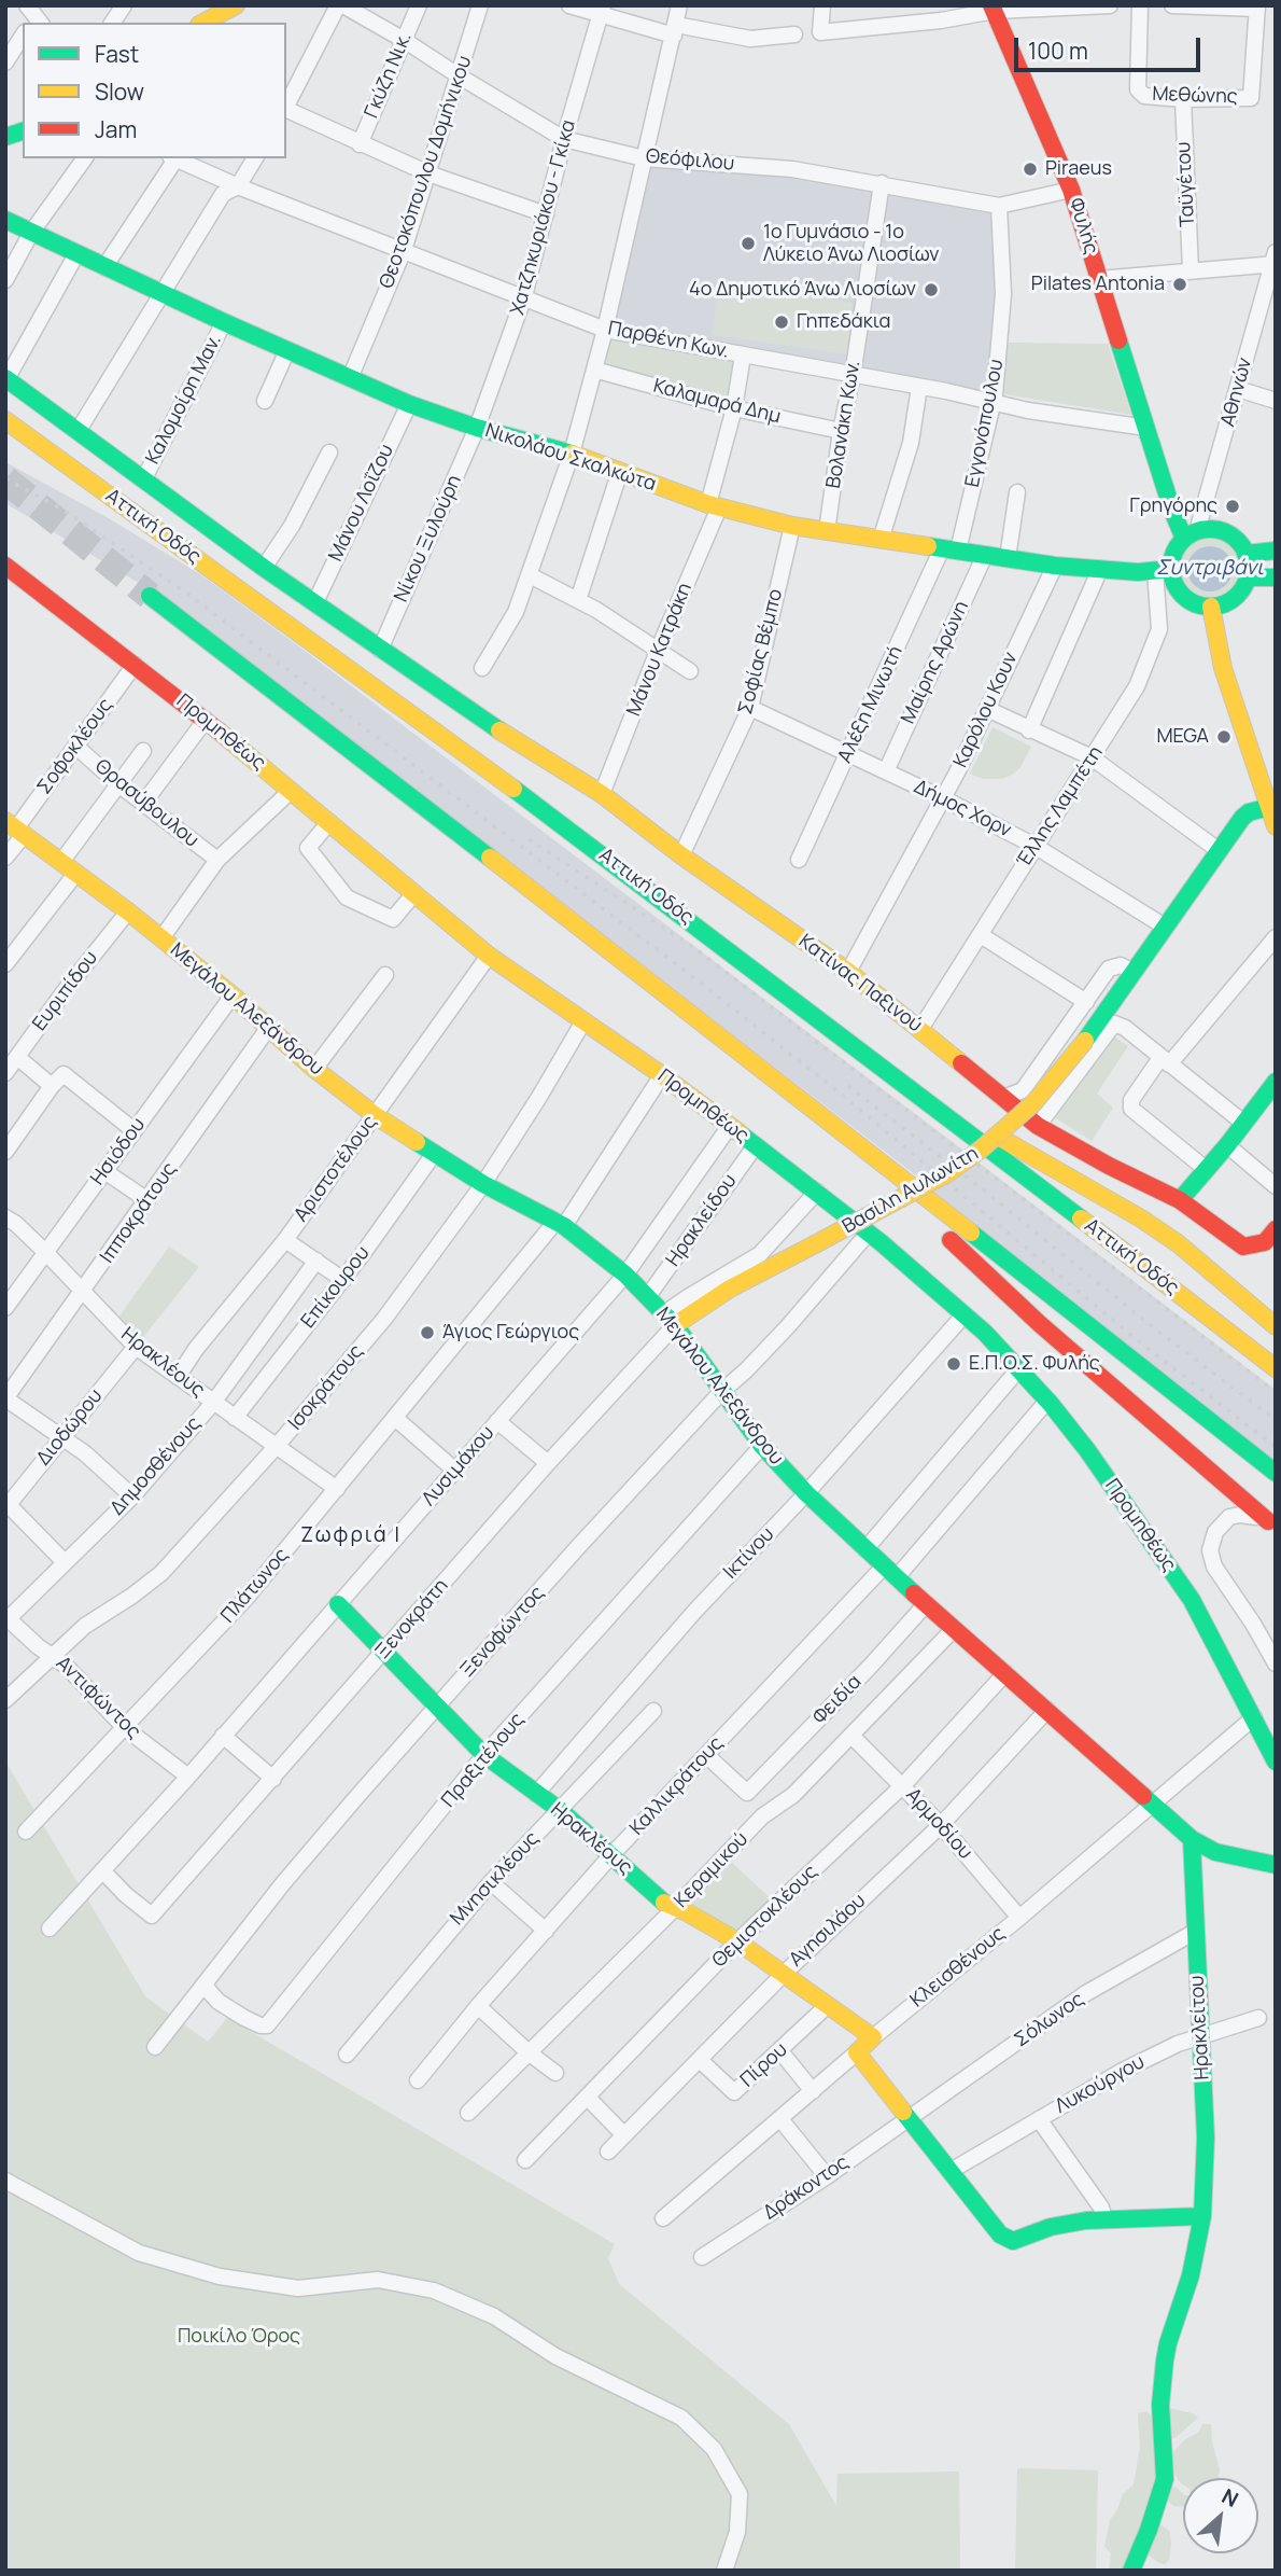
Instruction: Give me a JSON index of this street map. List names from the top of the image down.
{
  "streets": {
    "main road": [
      "Φυλής",
      "Νικολάου Σκαλκώτα",
      "Αττική Οδός",
      "Προμηθέως",
      "Κατίνας Παξινού",
      "Μεγάλου Αλεξάνδρου",
      "Βασίλη Αυλωνίτη",
      "Ηρακλέους",
      "Κλεισθένους",
      "Ηρακλείτου"
    ],
    "street": [
      "Γκύζη Νικ.",
      "Μεθώνης",
      "Θεόφιλου",
      "Θεοτοκόπουλου Δομήνικου",
      "Ταϋγέτου",
      "Χατζηκυριάκου - Γκίκα",
      "Παρθένη Κων.",
      "Αθηνών",
      "Καλομοίρη Μαν.",
      "Καλαμαρά Δημ",
      "Εγγονόπουλου",
      "Βολανάκη Κων.",
      "Μάνου Λοΐζου",
      "Νίκου Ξυλούρη",
      "Μάνου Κατράκη",
      "Σοφίας Βέμπο",
      "Μαίρης Αρώνη",
      "Αλέξη Μινωτή",
      "Καρόλου Κουν",
      "Σοφοκλέους",
      "Θρασύβουλου",
      "Έλλης Λαμπέτη",
      "Δήμος Χορν",
      "Ευριπίδου",
      "Ησιόδου",
      "Αριστοτέλους",
      "Ιπποκράτους",
      "Ηρακλείδου",
      "Επίκουρου",
      "Ισοκράτους",
      "Διοδώρου",
      "Δημοσθένους",
      "Λυσιμάχου",
      "Ικτίνου",
      "Πλάτωνος",
      "Ξενοκράτη",
      "Ξενοφώντος",
      "Αντιφώντος",
      "Φειδία",
      "Πραξιτέλους",
      "Καλλικράτους",
      "Αρμοδίου",
      "Κεραμικού",
      "Μνησικλέους",
      "Θεμιστοκλέους",
      "Αγησιλάου",
      "Σόλωνος",
      "Πίρου",
      "Λυκούργου",
      "Δράκοντος"
    ]
  },
  "crossings": [
    ["Γκύζη Νικ.", "Θεόφιλου"],
    ["Μεθώνης", "Ταϋγέτου"],
    ["Θεόφιλου", "Θεοτοκόπουλου Δομήνικου"],
    ["Θεόφιλου", "Χατζηκυριάκου - Γκίκα"],
    ["Θεόφιλου", "Φυλής"],
    ["Θεόφιλου", "Εγγονόπουλου"],
    ["Θεόφιλου", "Βολανάκη Κων."],
    ["Θεοτοκόπουλου Δομήνικου", "Παρθένη Κων."],
    ["Θεοτοκόπουλου Δομήνικου", "Νικολάου Σκαλκώτα"],
    ["Χατζηκυριάκου - Γκίκα", "Παρθένη Κων."],
    ["Χατζηκυριάκου - Γκίκα", "Νικολάου Σκαλκώτα"],
    ["Χατζηκυριάκου - Γκίκα", "Νίκου Ξυλούρη"],
    ["Φυλής", "Παρθένη Κων."],
    ["Φυλής", "Αθηνών"],
    ["Φυλής", "Νικολάου Σκαλκώτα"],
    ["Φυλής", "Έλλης Λαμπέτη"],
    ["Παρθένη Κων.", "Εγγονόπουλου"],
    ["Παρθένη Κων.", "Βολανάκη Κων."],
    ["Παρθένη Κων.", "Μάνου Κατράκη"],
    ["Αθηνών", "Νικολάου Σκαλκώτα"],
    ["Αθηνών", "Έλλης Λαμπέτη"],
    ["Καλομοίρη Μαν.", "Νικολάου Σκαλκώτα"],
    ["Καλομοίρη Μαν.", "Κατίνας Παξινού"],
    ["Καλαμαρά Δημ", "Βολανάκη Κων."],
    ["Καλαμαρά Δημ", "Μάνου Κατράκη"],
    ["Εγγονόπουλου", "Νικολάου Σκαλκώτα"],
    ["Εγγονόπουλου", "Αλέξη Μινωτή"],
    ["Βολανάκη Κων.", "Νικολάου Σκαλκώτα"],
    ["Νικολάου Σκαλκώτα", "Μάνου Λοΐζου"],
    ["Νικολάου Σκαλκώτα", "Νίκου Ξυλούρη"],
    ["Νικολάου Σκαλκώτα", "Μάνου Κατράκη"],
    ["Νικολάου Σκαλκώτα", "Σοφίας Βέμπο"],
    ["Νικολάου Σκαλκώτα", "Μαίρης Αρώνη"],
    ["Νικολάου Σκαλκώτα", "Αλέξη Μινωτή"],
    ["Νικολάου Σκαλκώτα", "Καρόλου Κουν"],
    ["Νικολάου Σκαλκώτα", "Έλλης Λαμπέτη"],
    ["Μάνου Λοΐζου", "Κατίνας Παξινού"],
    ["Νίκου Ξυλούρη", "Κατίνας Παξινού"],
    ["Μάνου Κατράκη", "Κατίνας Παξινού"],
    ["Σοφίας Βέμπο", "Δήμος Χορν"],
    ["Σοφίας Βέμπο", "Κατίνας Παξινού"],
    ["Μαίρης Αρώνη", "Δήμος Χορν"],
    ["Αλέξη Μινωτή", "Δήμος Χορν"],
    ["Καρόλου Κουν", "Δήμος Χορν"],
    ["Καρόλου Κουν", "Κατίνας Παξινού"],
    ["Προμηθέως", "Σοφοκλέους"],
    ["Προμηθέως", "Αριστοτέλους"],
    ["Προμηθέως", "Ηρακλείδου"],
    ["Προμηθέως", "Ισοκράτους"],
    ["Προμηθέως", "Λυσιμάχου"],
    ["Προμηθέως", "Ικτίνου"],
    ["Προμηθέως", "Πλάτωνος"],
    ["Προμηθέως", "Ξενοκράτη"],
    ["Προμηθέως", "Ξενοφώντος"],
    ["Προμηθέως", "Καλλικράτους"],
    ["Προμηθέως", "Κλεισθένους"],
    ["Σοφοκλέους", "Θρασύβουλου"],
    ["Σοφοκλέους", "Μεγάλου Αλεξάνδρου"],
    ["Έλλης Λαμπέτη", "Δήμος Χορν"],
    ["Έλλης Λαμπέτη", "Κατίνας Παξινού"],
    ["Δήμος Χορν", "Βασίλη Αυλωνίτη"],
    ["Ευριπίδου", "Μεγάλου Αλεξάνδρου"],
    ["Μεγάλου Αλεξάνδρου", "Ησιόδου"],
    ["Μεγάλου Αλεξάνδρου", "Αριστοτέλους"],
    ["Μεγάλου Αλεξάνδρου", "Βασίλη Αυλωνίτη"],
    ["Μεγάλου Αλεξάνδρου", "Ιπποκράτους"],
    ["Μεγάλου Αλεξάνδρου", "Ηρακλείδου"],
    ["Μεγάλου Αλεξάνδρου", "Επίκουρου"],
    ["Μεγάλου Αλεξάνδρου", "Ισοκράτους"],
    ["Μεγάλου Αλεξάνδρου", "Λυσιμάχου"],
    ["Μεγάλου Αλεξάνδρου", "Ικτίνου"],
    ["Μεγάλου Αλεξάνδρου", "Πλάτωνος"],
    ["Μεγάλου Αλεξάνδρου", "Ξενοκράτη"],
    ["Μεγάλου Αλεξάνδρου", "Ξενοφώντος"],
    ["Μεγάλου Αλεξάνδρου", "Φειδία"],
    ["Μεγάλου Αλεξάνδρου", "Πραξιτέλους"],
    ["Μεγάλου Αλεξάνδρου", "Καλλικράτους"],
    ["Μεγάλου Αλεξάνδρου", "Κεραμικού"],
    ["Μεγάλου Αλεξάνδρου", "Θεμιστοκλέους"],
    ["Μεγάλου Αλεξάνδρου", "Αγησιλάου"],
    ["Μεγάλου Αλεξάνδρου", "Κλεισθένους"],
    ["Μεγάλου Αλεξάνδρου", "Ηρακλείτου"],
    ["Ησιόδου", "Ηρακλέους"],
    ["Αριστοτέλους", "Ηρακλέους"],
    ["Βασίλη Αυλωνίτη", "Ξενοκράτη"],
    ["Ιπποκράτους", "Ηρακλέους"],
    ["Επίκουρου", "Ηρακλέους"],
    ["Ηρακλέους", "Ισοκράτους"],
    ["Ηρακλέους", "Διοδώρου"],
    ["Ηρακλέους", "Δημοσθένους"],
    ["Ηρακλέους", "Λυσιμάχου"],
    ["Ηρακλέους", "Ικτίνου"],
    ["Ηρακλέους", "Πλάτωνος"],
    ["Ηρακλέους", "Ξενοκράτη"],
    ["Ηρακλέους", "Ξενοφώντος"],
    ["Ηρακλέους", "Πραξιτέλους"],
    ["Ηρακλέους", "Καλλικράτους"],
    ["Ηρακλέους", "Κεραμικού"],
    ["Ηρακλέους", "Μνησικλέους"],
    ["Ηρακλέους", "Θεμιστοκλέους"],
    ["Ηρακλέους", "Αγησιλάου"],
    ["Ηρακλέους", "Κλεισθένους"],
    ["Ηρακλέους", "Πίρου"],
    ["Ισοκράτους", "Αντιφώντος"],
    ["Δημοσθένους", "Αντιφώντος"],
    ["Λυσιμάχου", "Ξενοκράτη"],
    ["Λυσιμάχου", "Αντιφώντος"],
    ["Πλάτωνος", "Αντιφώντος"],
    ["Ξενοφώντος", "Πραξιτέλους"],
    ["Φειδία", "Καλλικράτους"],
    ["Αρμοδίου", "Κεραμικού"],
    ["Αρμοδίου", "Θεμιστοκλέους"],
    ["Αρμοδίου", "Αγησιλάου"],
    ["Αρμοδίου", "Κλεισθένους"],
    ["Αγησιλάου", "Πίρου"],
    ["Σόλωνος", "Ηρακλείτου"],
    ["Σόλωνος", "Δράκοντος"],
    ["Ηρακλείτου", "Λυκούργου"]
  ],
  "districts": ["Ζωφριά Ι"],
  "water": ["Συντριβάνι"],
  "parks": ["Ποικίλο Όρος"],
  "places": [
    "Piraeus",
    "1ο Γυμνάσιο - 1ο Λύκειο Άνω Λιοσίων",
    "Pilates Antonia",
    "4ο Δημοτικό Άνω Λιοσίων",
    "Γηπεδάκια",
    "Γρηγόρης",
    "MEGA",
    "Άγιος Γεώργιος",
    "Ε.Π.Ο.Σ. Φυλής"
  ],
  "legend": ["Fast", "Slow", "Jam"],
  "scale_bar": "100 m",
  "north": "top right"
}
